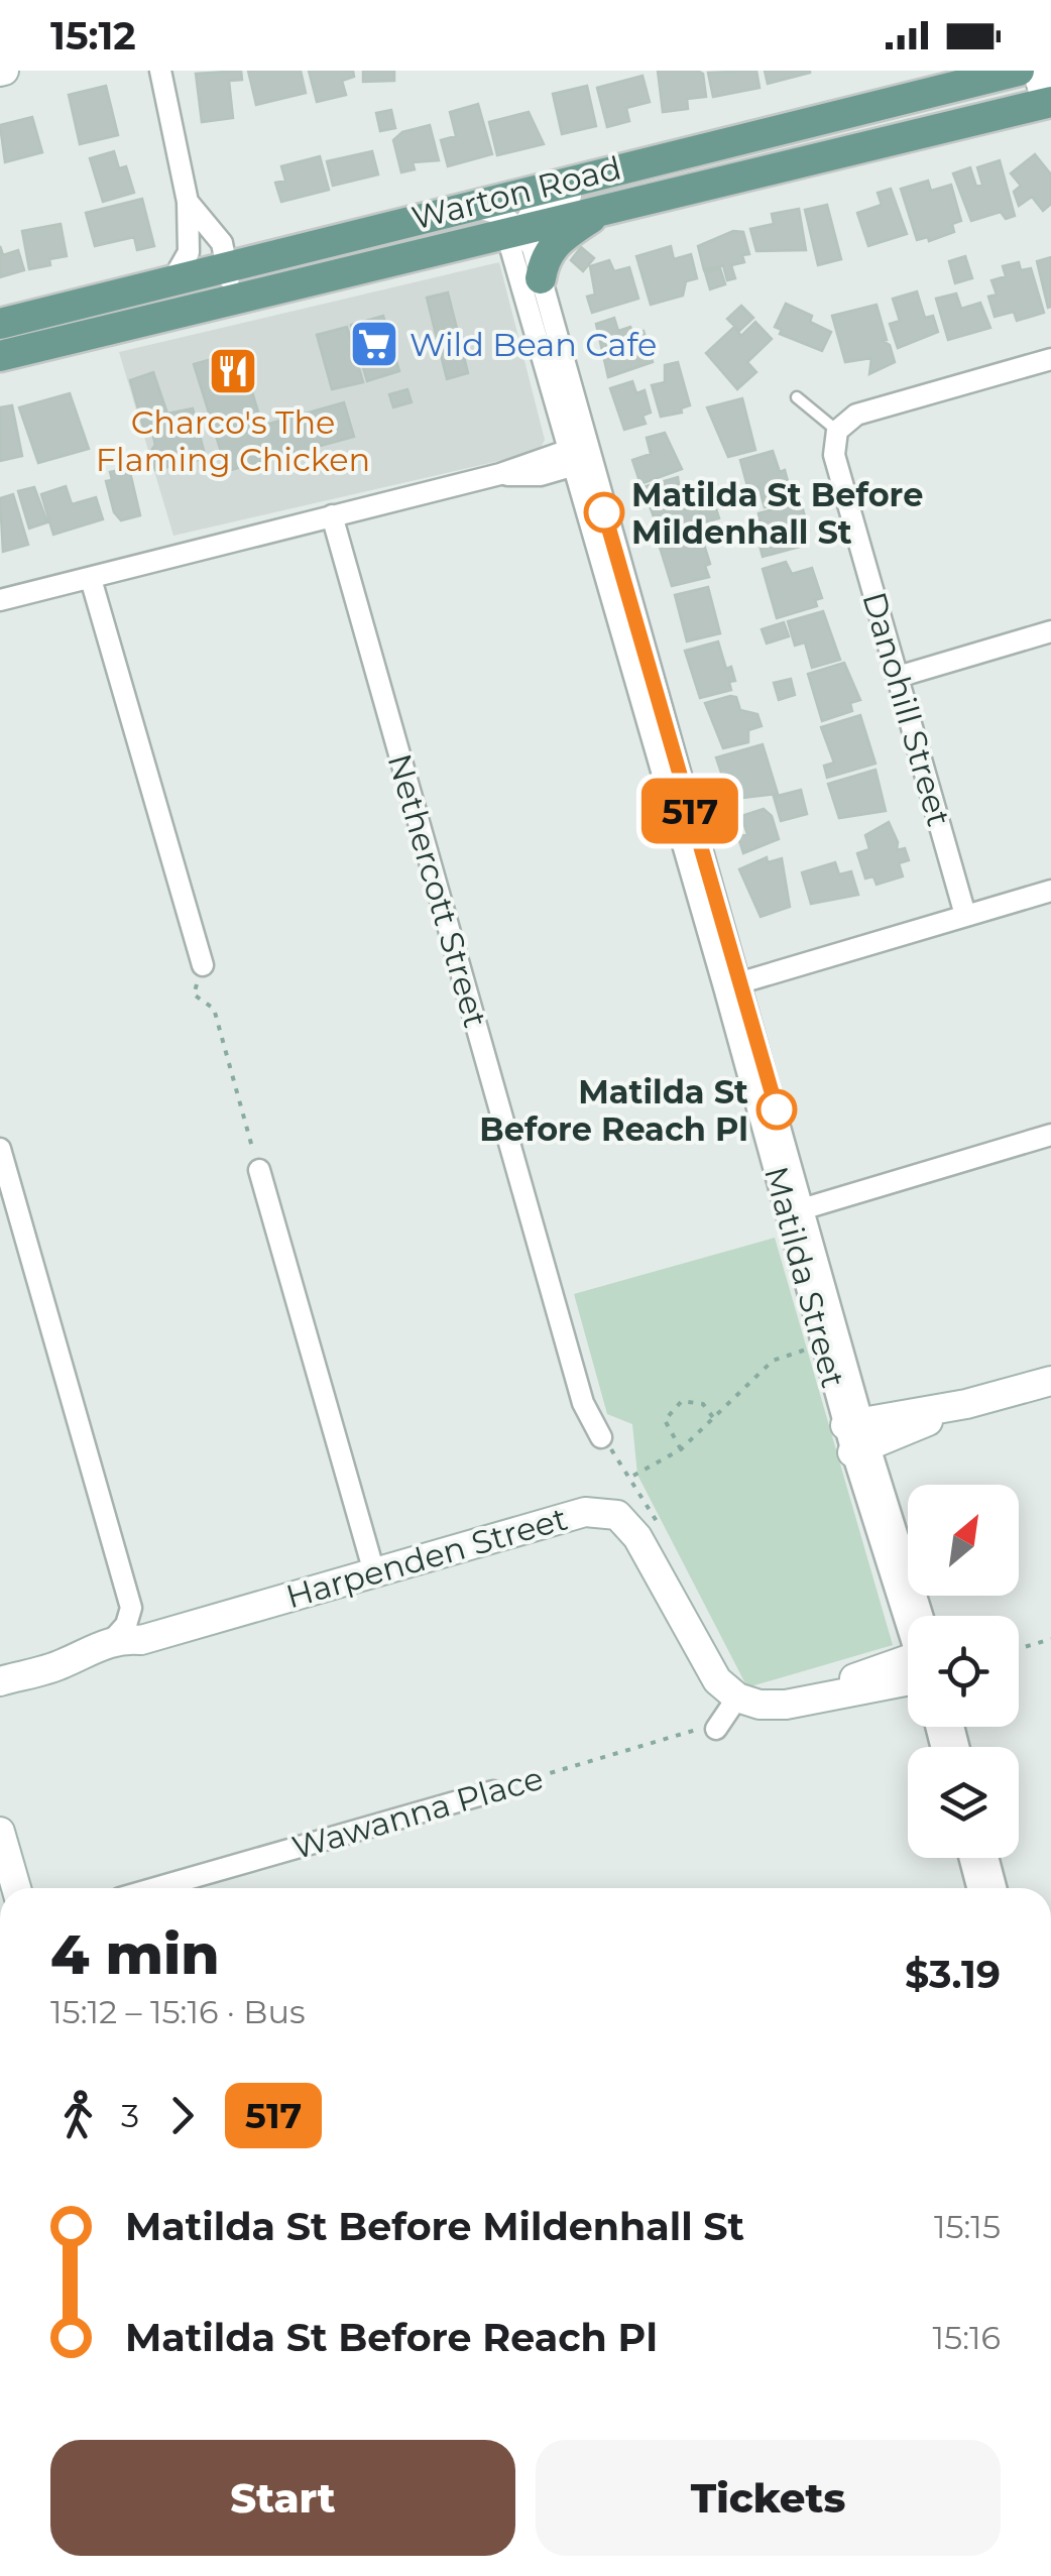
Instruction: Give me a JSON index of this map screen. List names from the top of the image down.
{
  "streets": {
    "main road": ["Warton Road"],
    "street": [
      "Danohill Street",
      "Nethercott Street",
      "Matilda Street",
      "Harpenden Street",
      "Wawanna Place"
    ]
  },
  "crossings": [
    ["Warton Road", "Matilda Street"]
  ],
  "places": {
    "supermarket": ["Wild Bean Cafe"],
    "restaurant": ["Charco's The Flaming Chicken"],
    "other": ["Matilda St Before Mildenhall St", "Matilda St Before Reach Pl"]
  },
  "lines": ["bus line 517"],
  "north": "top right",
  "page": {
    "status": "15:12",
    "on_map": "517",
    "heading": ["4 min", "15:12 – 15:16 · Bus", "$3.19"],
    "legs": ["3", "517"],
    "list": [
      {
        "name": "Matilda St Before Mildenhall St",
        "value": "15:15"
      },
      {
        "name": "Matilda St Before Reach Pl",
        "value": "15:16"
      }
    ],
    "buttons": ["Start", "Tickets"]
  }
}
